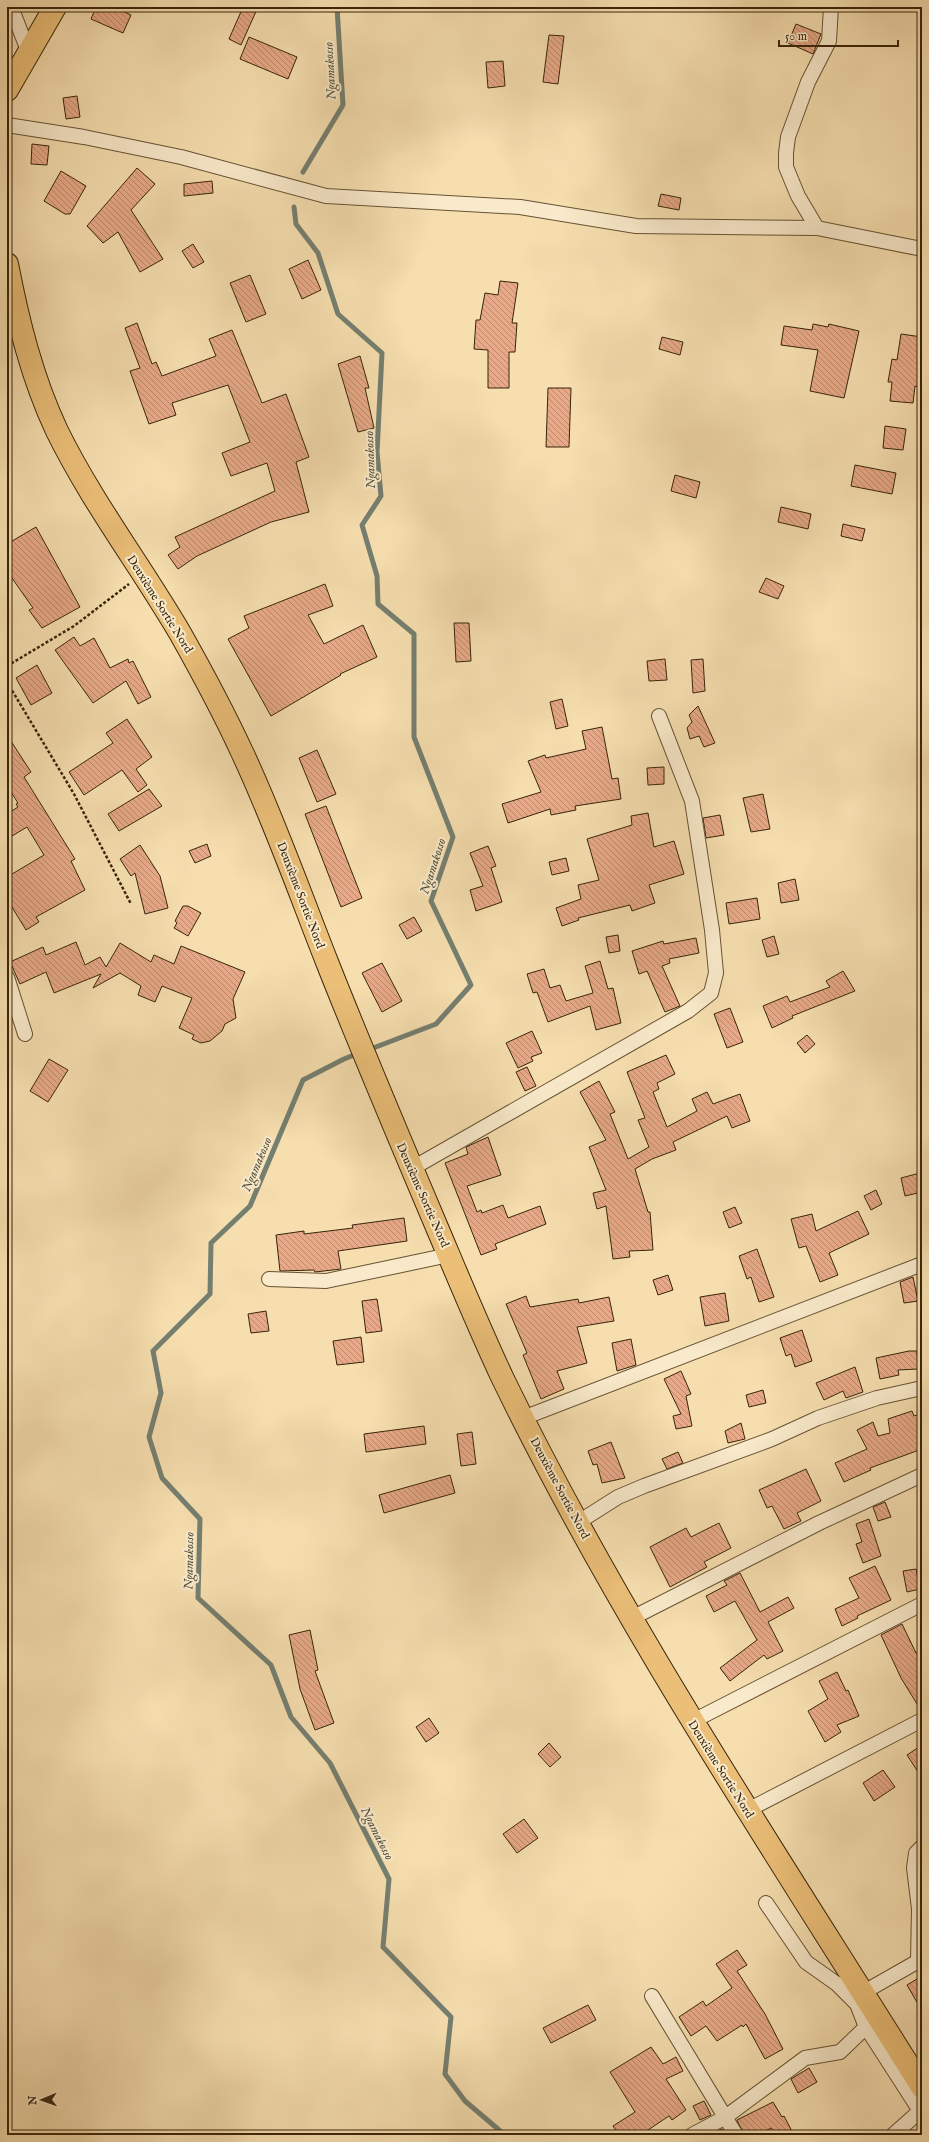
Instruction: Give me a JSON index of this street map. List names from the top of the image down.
{
  "streets": {
    "main road": ["Deuxième Sortie Nord"]
  },
  "water": ["Ngamakosso"],
  "scale_bar": "50 m",
  "north": "left"
}
